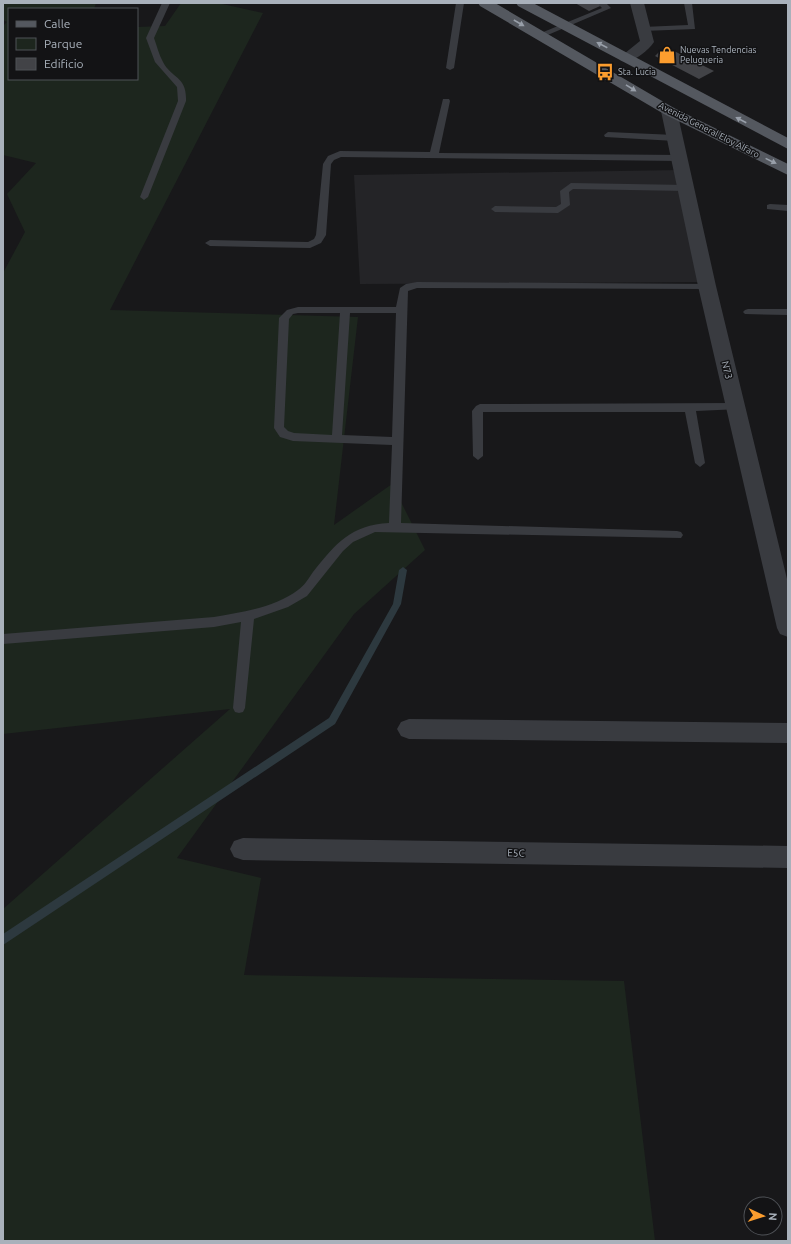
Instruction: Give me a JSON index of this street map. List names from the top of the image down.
{
  "streets": {
    "main road": ["Avenida General Eloy Alfaro"],
    "street": ["N73", "E5C"]
  },
  "crossings": [
    ["Avenida General Eloy Alfaro", "N73"]
  ],
  "places": {
    "shop": ["Nuevas Tendencias Pelugueria"],
    "bus stop": ["Sta. Lucia"]
  },
  "legend": ["Calle", "Parque", "Edificio"],
  "north": "right"
}
